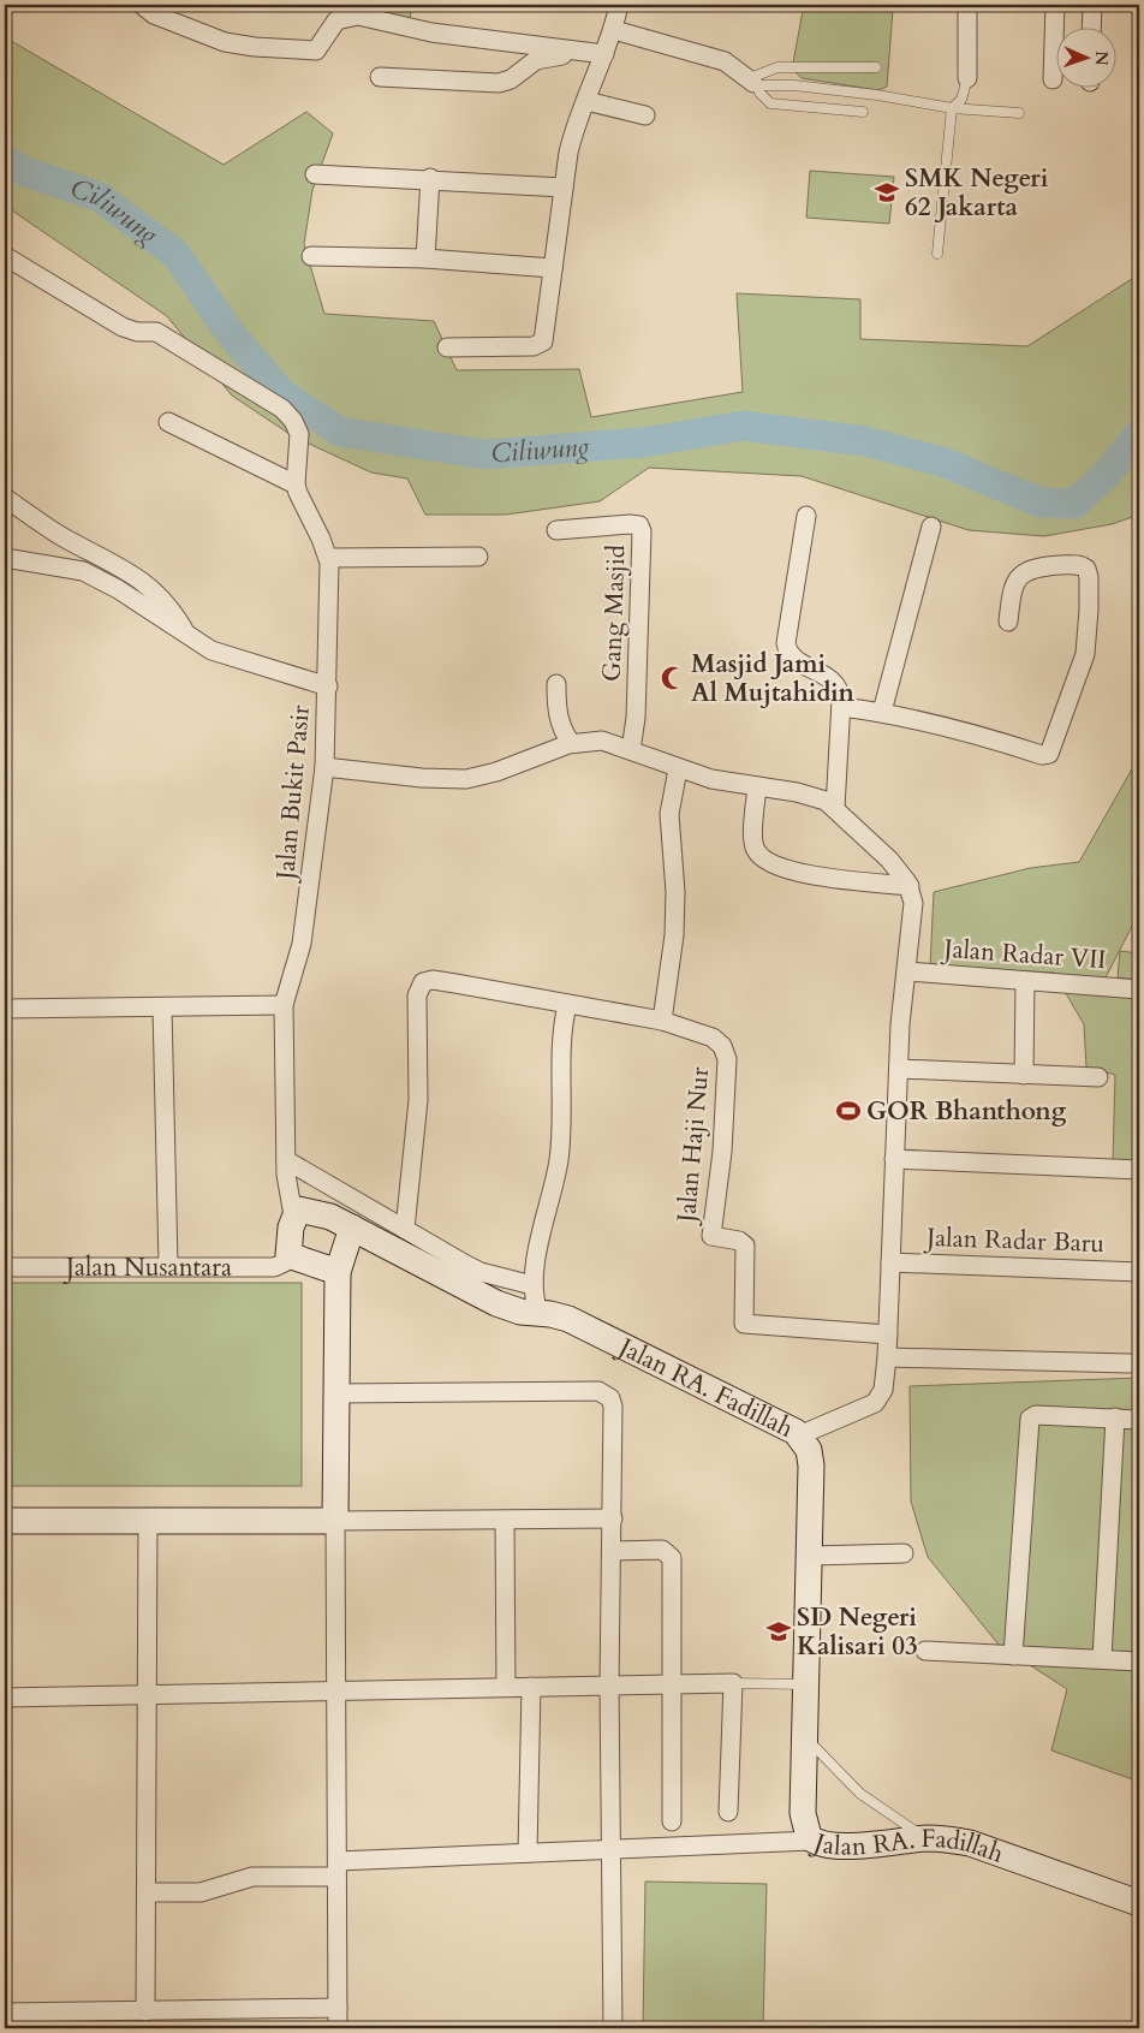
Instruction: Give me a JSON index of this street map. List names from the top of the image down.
{
  "streets": {
    "main road": ["Jalan RA. Fadillah"],
    "street": [
      "Gang Masjid",
      "Jalan Bukit Pasir",
      "Jalan Radar VII",
      "Jalan Haji Nur",
      "Jalan Radar Baru",
      "Jalan Nusantara"
    ]
  },
  "crossings": [
    ["Gang Masjid", "Jalan Radar Baru"],
    ["Jalan Bukit Pasir", "Jalan Radar Baru"],
    ["Jalan Bukit Pasir", "Jalan RA. Fadillah"],
    ["Jalan Radar VII", "Jalan Radar Baru"],
    ["Jalan Haji Nur", "Jalan Radar Baru"],
    ["Jalan Radar Baru", "Jalan RA. Fadillah"]
  ],
  "water": ["Ciliwung"],
  "places": {
    "school or university": ["SMK Negeri 62 Jakarta", "SD Negeri Kalisari 03"],
    "mosque": ["Masjid Jami Al Mujtahidin"],
    "sports": ["GOR Bhanthong"]
  },
  "north": "right"
}
